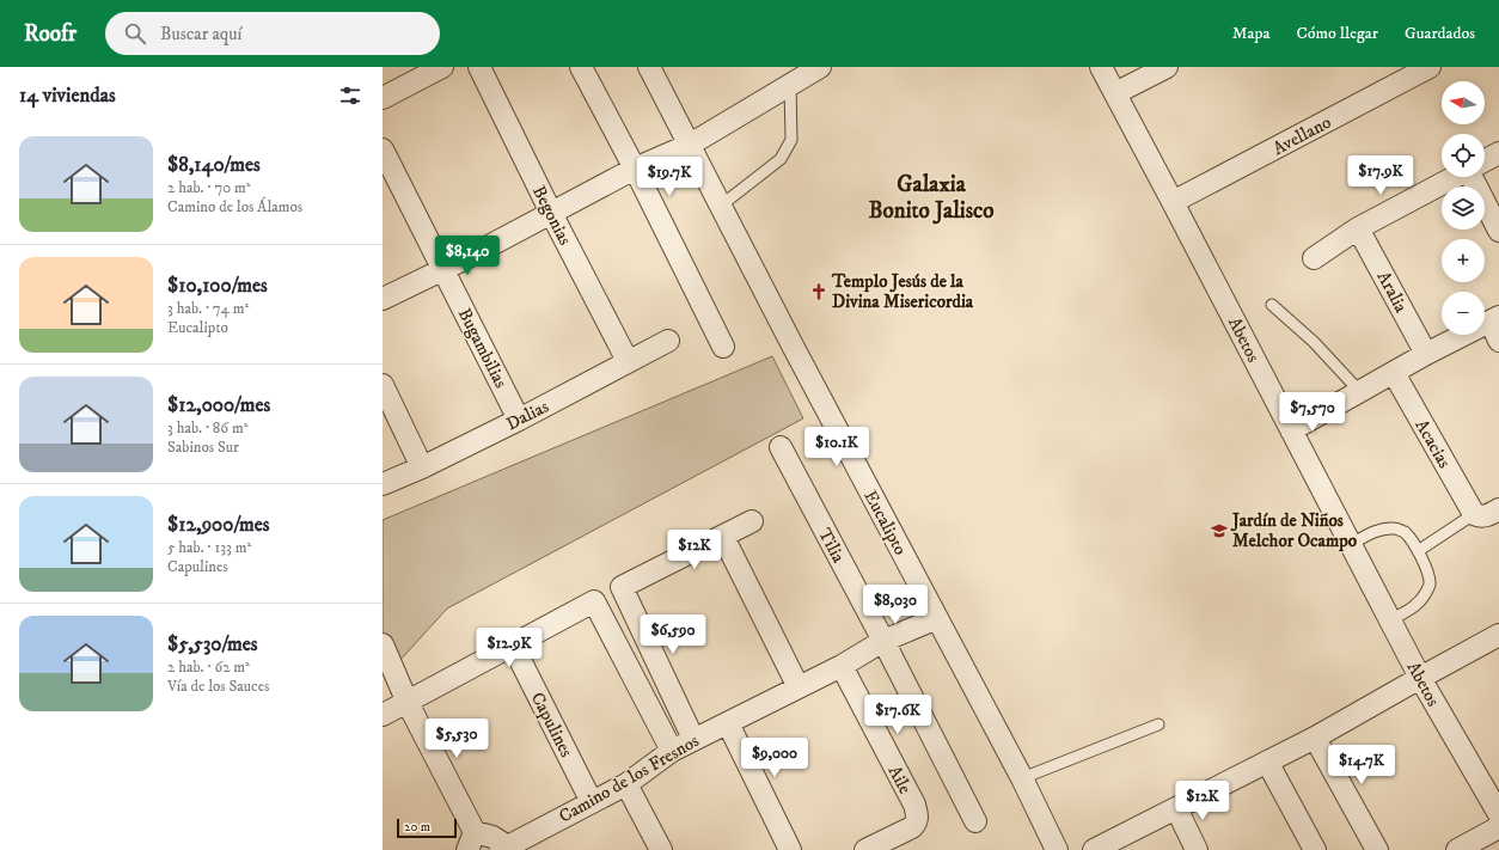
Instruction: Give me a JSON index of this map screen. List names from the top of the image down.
{
  "streets": {
    "street": [
      "Avellano",
      "Begonias",
      "Aralia",
      "Abetos",
      "Bugambilias",
      "Dalias",
      "Acacias",
      "Eucalipto",
      "Tilia",
      "Capulines",
      "Camino de los Fresnos",
      "Aile"
    ]
  },
  "crossings": [
    ["Avellano", "Abetos"],
    ["Begonias", "Dalias"],
    ["Bugambilias", "Dalias"],
    ["Eucalipto", "Camino de los Fresnos"],
    ["Tilia", "Camino de los Fresnos"],
    ["Capulines", "Camino de los Fresnos"],
    ["Camino de los Fresnos", "Aile"]
  ],
  "districts": ["Galaxia Bonito Jalisco"],
  "places": {
    "church": ["Templo Jesús de la Divina Misericordia"],
    "school or university": ["Jardín de Niños Melchor Ocampo"]
  },
  "scale_bar": "20 m",
  "north": "left",
  "page": {
    "header": "Roofr",
    "search": "Buscar aquí",
    "nav": ["Mapa", "Cómo llegar", "Guardados"],
    "heading": "14 viviendas",
    "map_buttons": ["+", "−"],
    "list": [
      {
        "name": "$8,140/mes",
        "note": "2 hab. · 70 m² · Camino de los Álamos"
      },
      {
        "name": "$10,100/mes",
        "note": "3 hab. · 74 m² · Eucalipto"
      },
      {
        "name": "$12,000/mes",
        "note": "3 hab. · 86 m² · Sabinos Sur"
      },
      {
        "name": "$12,900/mes",
        "note": "5 hab. · 133 m² · Capulines"
      },
      {
        "name": "$5,530/mes",
        "note": "2 hab. · 62 m² · Vía de los Sauces"
      }
    ],
    "price": [
      "$17.9K",
      "$19.7K",
      "$8,140",
      "$7,570",
      "$10.1K",
      "$12K",
      "$8,030",
      "$6,590",
      "$12.9K",
      "$17.6K",
      "$5,530",
      "$9,000",
      "$14.7K",
      "$12K"
    ],
    "scale": "20 m"
  }
}
